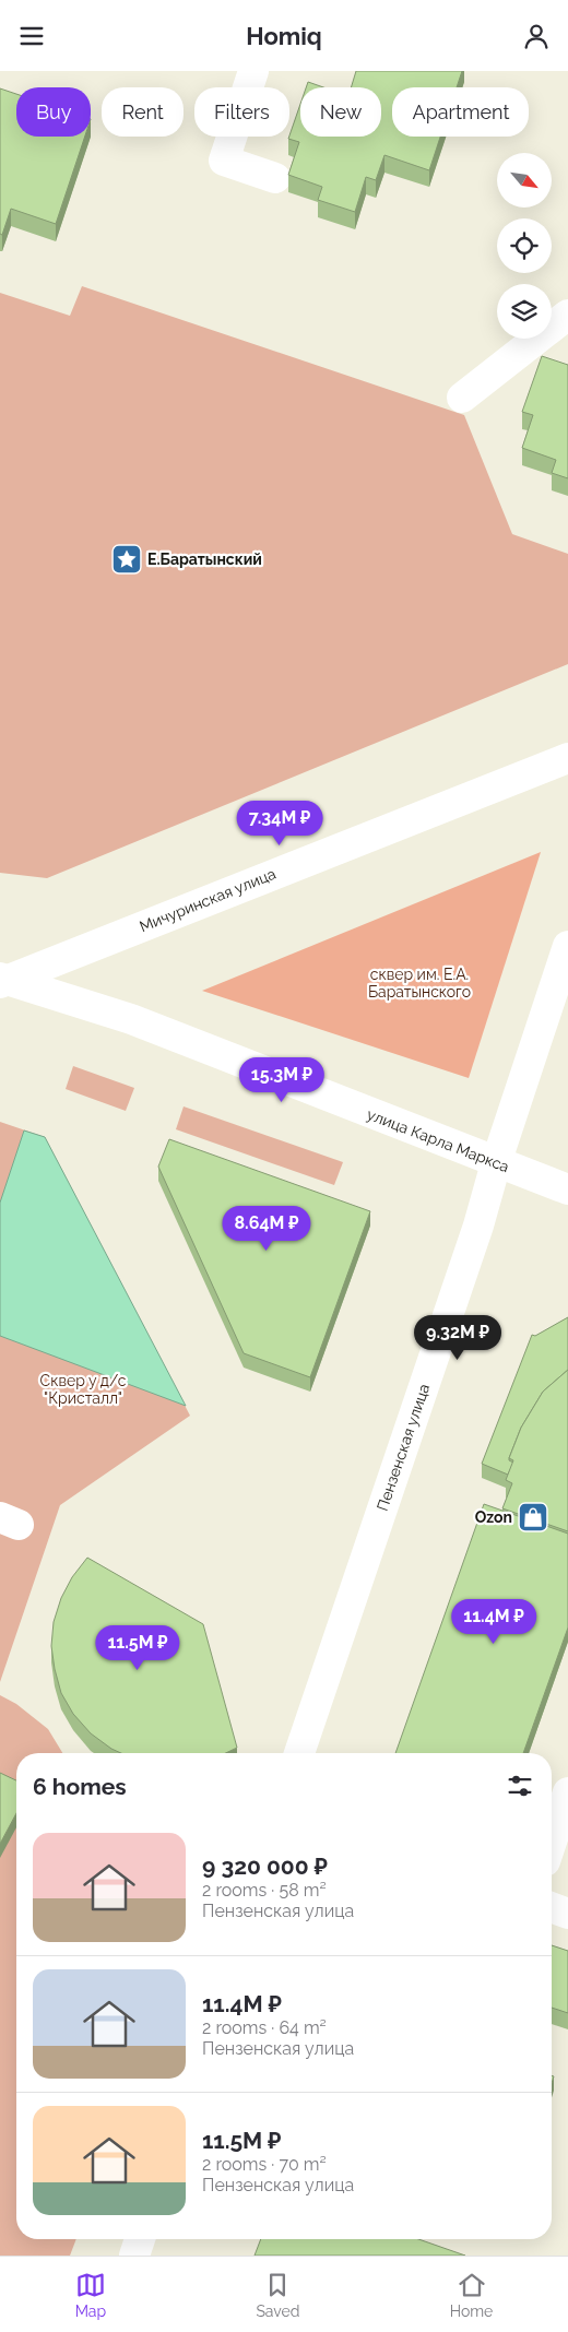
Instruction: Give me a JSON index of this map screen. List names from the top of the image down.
{
  "streets": {
    "main road": ["Мичуринская улица", "улица Карла Маркса", "Пензенская улица"]
  },
  "crossings": [
    ["Мичуринская улица", "улица Карла Маркса"],
    ["улица Карла Маркса", "Пензенская улица"]
  ],
  "parks": ["сквер им. Е.А. Баратынского", "Сквер у д/с \"Кристалл\""],
  "places": {
    "place": ["Е.Баратынский"],
    "shop": ["Ozon"]
  },
  "north": "bottom right",
  "page": {
    "header": "Homiq",
    "chip": [
      "Buy",
      "Rent",
      "Filters",
      "New",
      "Apartment"
    ],
    "price": [
      "7.34M ₽",
      "15.3M ₽",
      "8.64M ₽",
      "9.32M ₽",
      "11.4M ₽",
      "11.5M ₽"
    ],
    "heading": "6 homes",
    "list": [
      {
        "name": "9 320 000 ₽",
        "note": "2 rooms · 58 m² · Пензенская улица"
      },
      {
        "name": "11.4M ₽",
        "note": "2 rooms · 64 m² · Пензенская улица"
      },
      {
        "name": "11.5M ₽",
        "note": "2 rooms · 70 m² · Пензенская улица"
      }
    ],
    "tabs": ["Map", "Saved", "Home"]
  }
}
